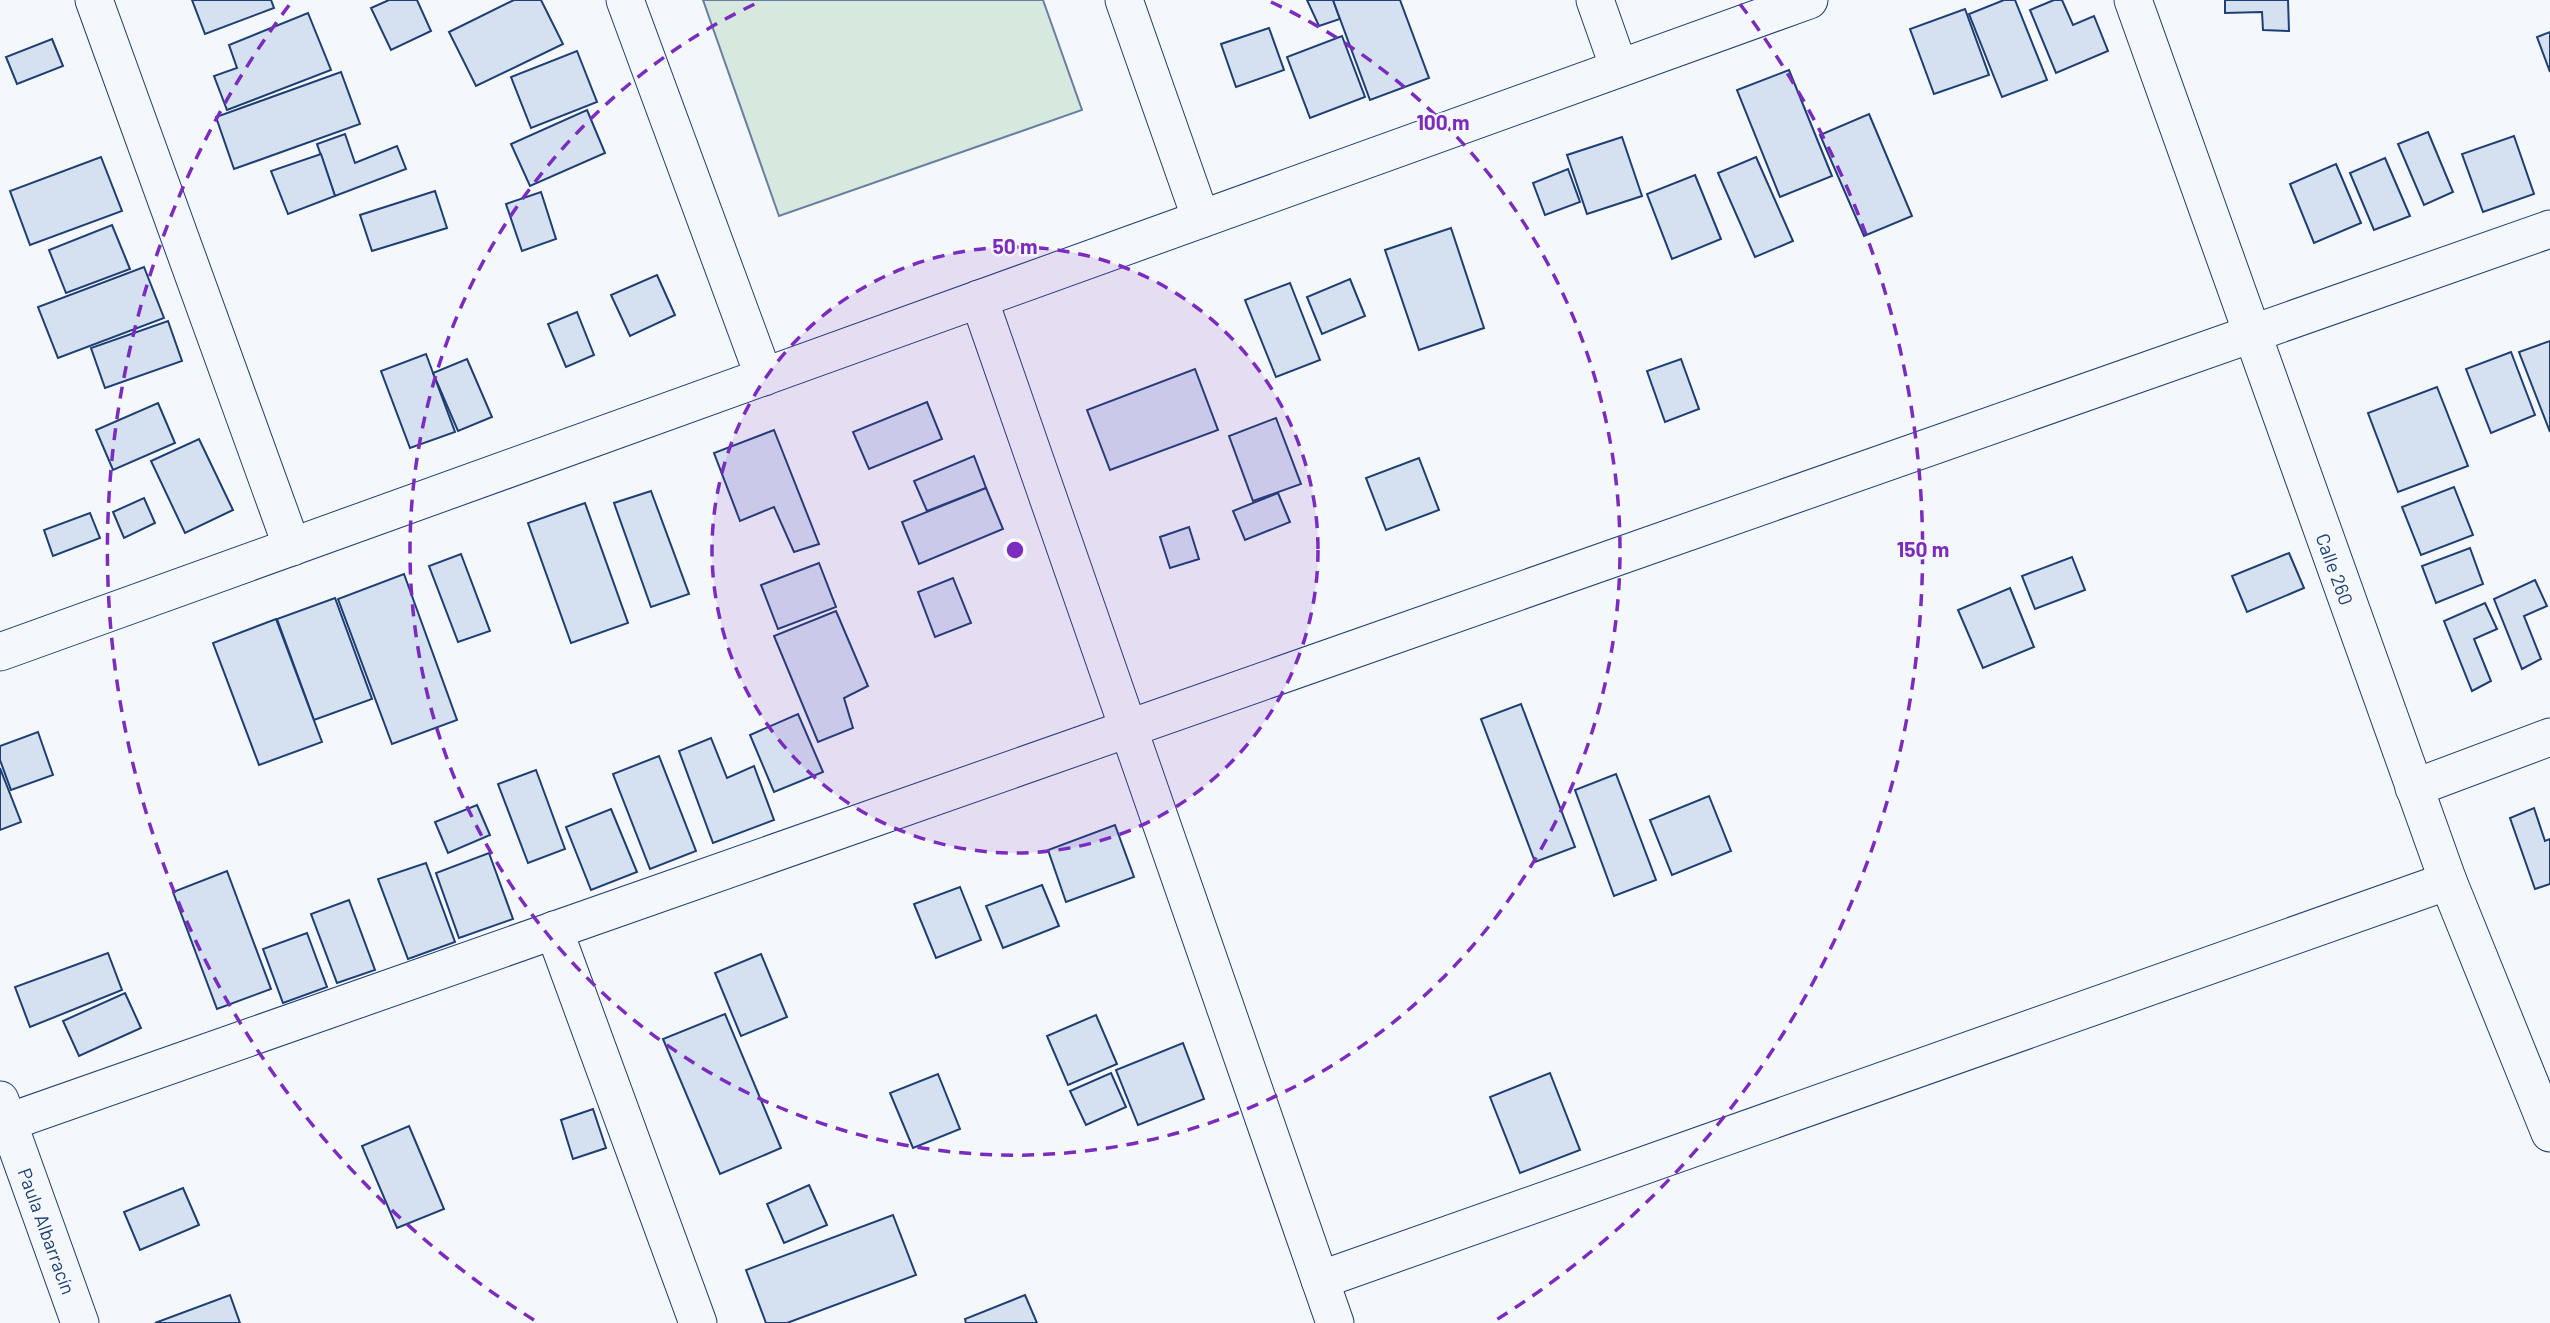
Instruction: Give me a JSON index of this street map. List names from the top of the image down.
{
  "streets": {
    "street": ["Calle 260", "Paula Albarracín"]
  },
  "rings": ["100 m", "50 m", "150 m"]
}
